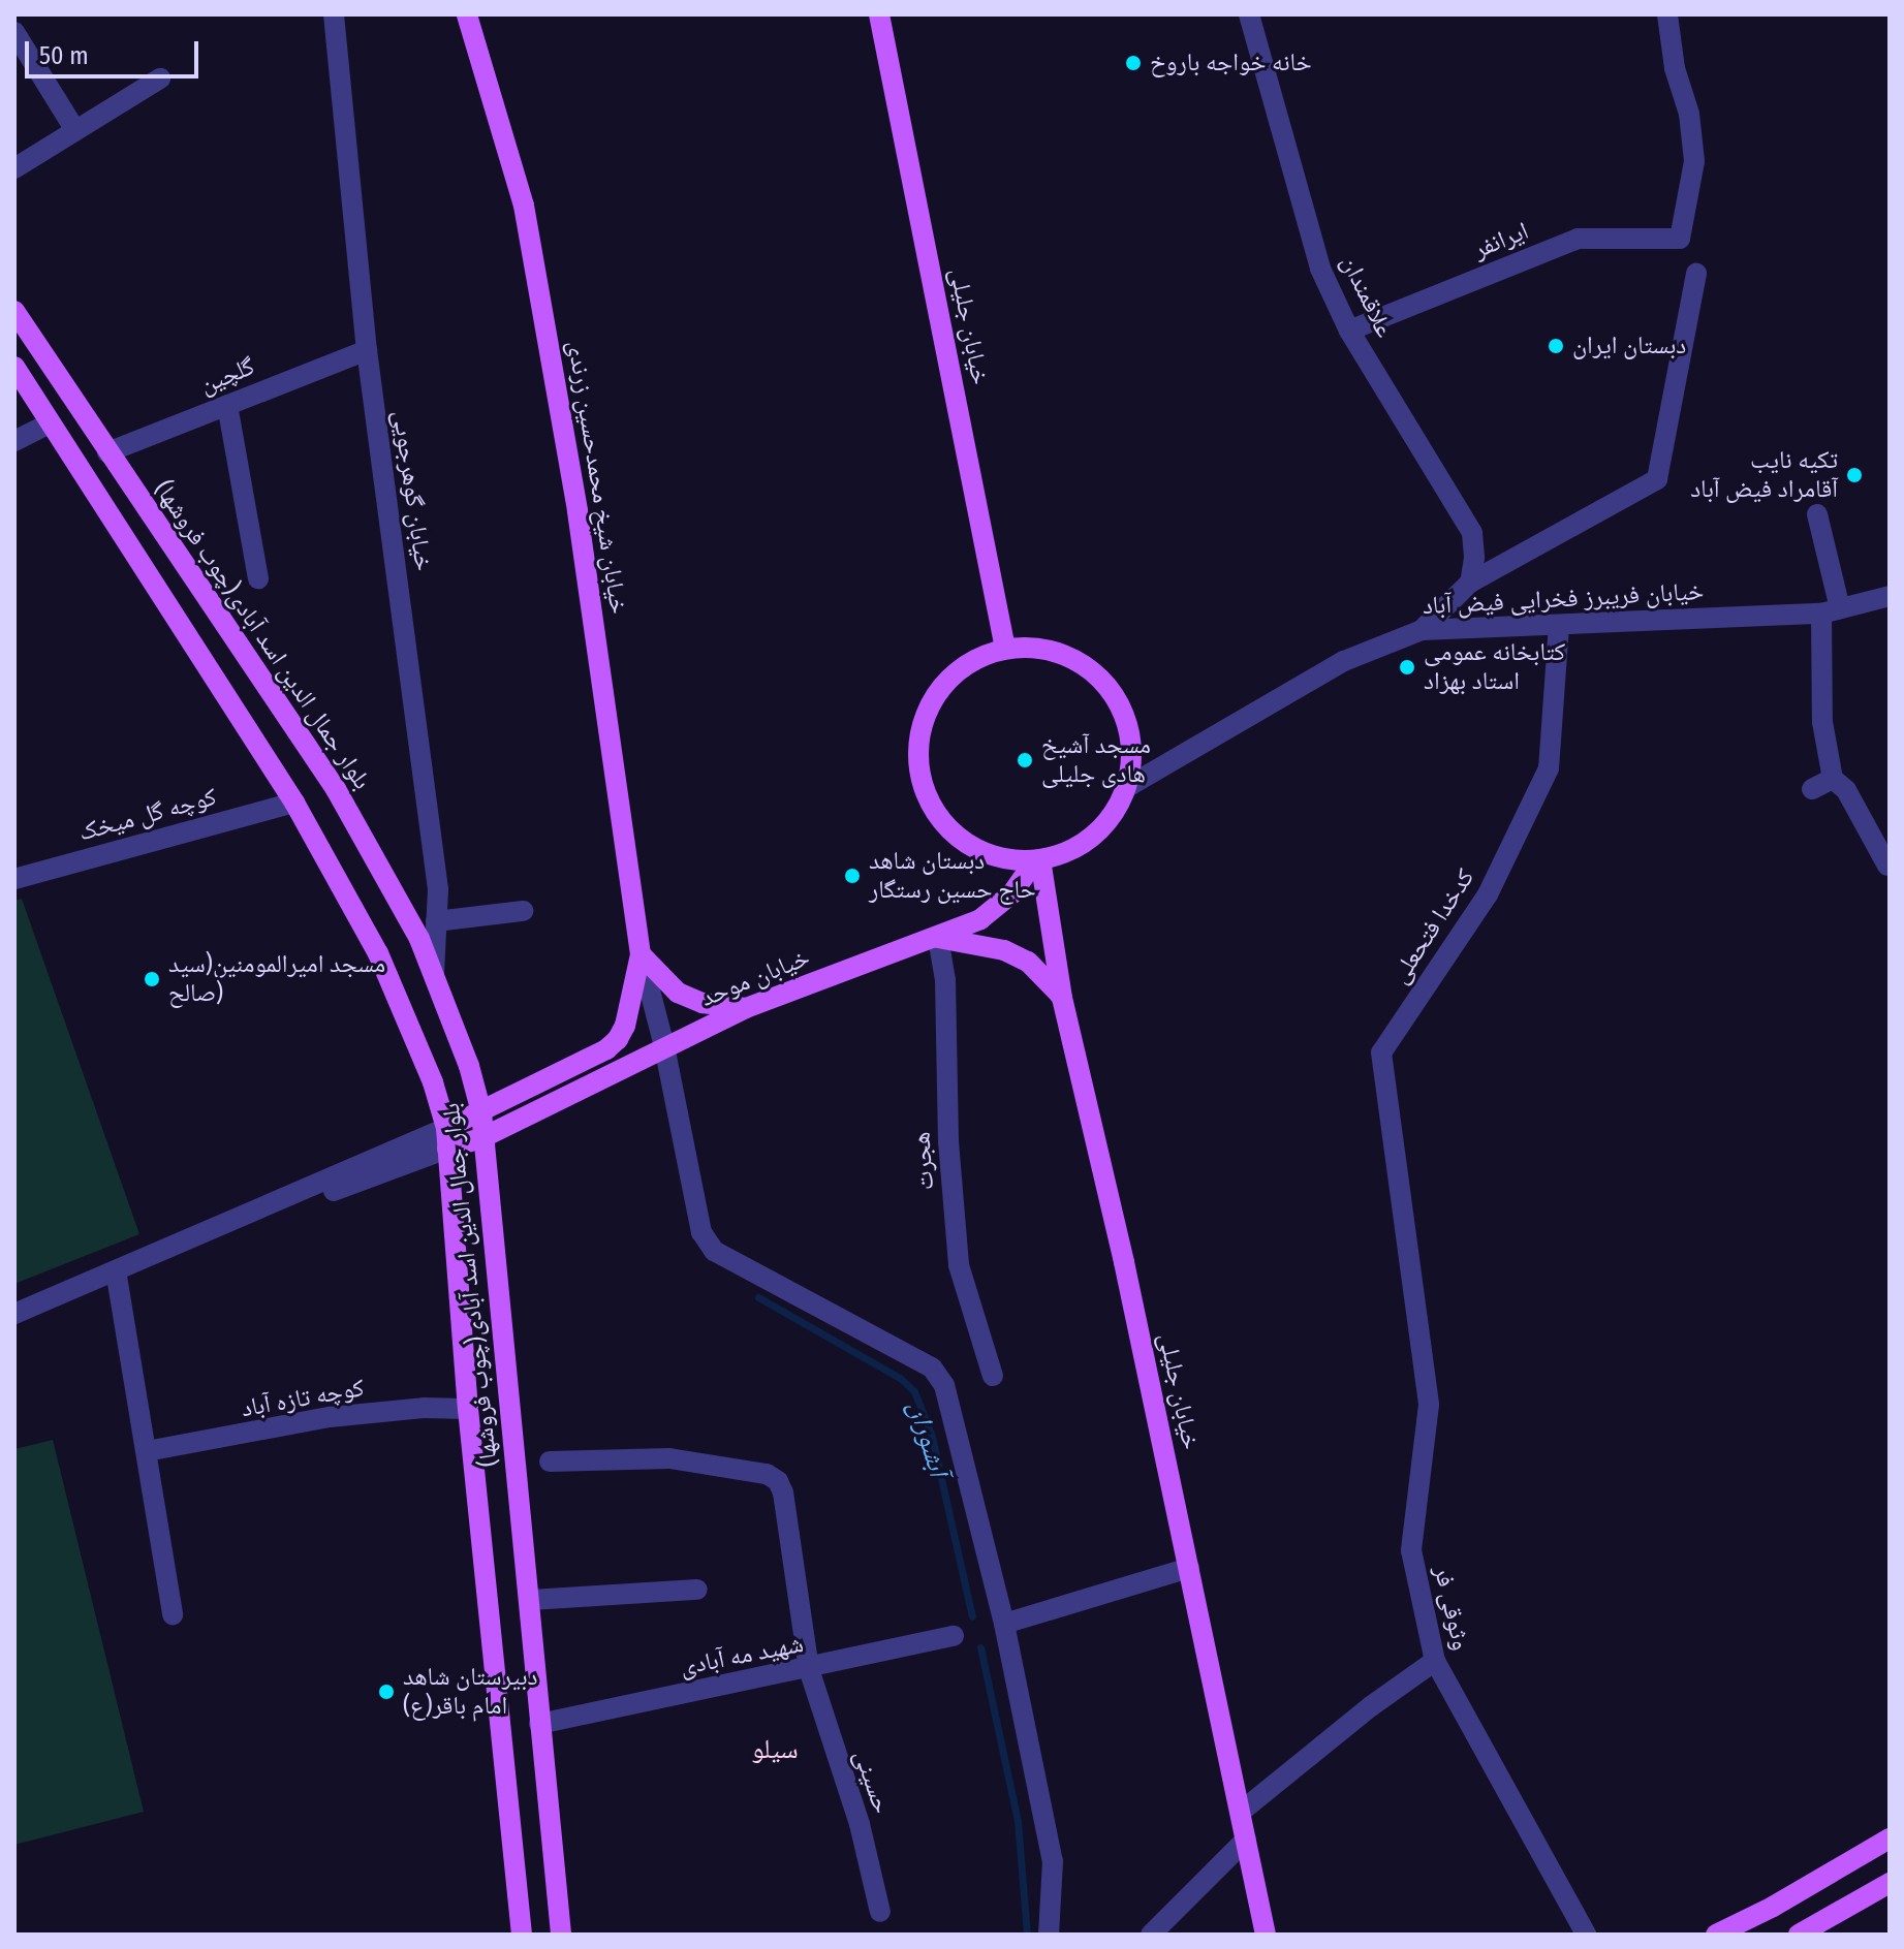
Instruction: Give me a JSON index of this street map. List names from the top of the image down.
{
  "streets": {
    "main road": [
      "خیابان جلیلی",
      "خیابان شیخ محمدحسین زرندی",
      "بلوار جمال الدین اسد آبادی(چوب فروشها)",
      "خیابان موحد"
    ],
    "street": [
      "ایرانفر",
      "علاقمندان",
      "گلچین",
      "خیابان گوهرجویی",
      "خیابان فریبرز فخرایی فیض آباد",
      "کوچه گل میخک",
      "کدخدا فتحعلی",
      "هجرت",
      "کوچه تازه آباد",
      "وثوقی فر",
      "شهید مه آبادی",
      "حسینی"
    ]
  },
  "crossings": [
    ["ایرانفر", "علاقمندان"],
    ["خیابان جلیلی", "خیابان فریبرز فخرایی فیض آباد"],
    ["خیابان جلیلی", "خیابان موحد"],
    ["گلچین", "خیابان گوهرجویی"],
    ["گلچین", "بلوار جمال الدین اسد آبادی(چوب فروشها)"],
    ["خیابان گوهرجویی", "بلوار جمال الدین اسد آبادی(چوب فروشها)"],
    ["خیابان فریبرز فخرایی فیض آباد", "کدخدا فتحعلی"],
    ["خیابان فریبرز فخرایی فیض آباد", "خیابان موحد"],
    ["بلوار جمال الدین اسد آبادی(چوب فروشها)", "کوچه گل میخک"],
    ["بلوار جمال الدین اسد آبادی(چوب فروشها)", "خیابان موحد"],
    ["بلوار جمال الدین اسد آبادی(چوب فروشها)", "کوچه تازه آباد"],
    ["بلوار جمال الدین اسد آبادی(چوب فروشها)", "شهید مه آبادی"],
    ["کدخدا فتحعلی", "وثوقی فر"],
    ["خیابان موحد", "هجرت"],
    ["شهید مه آبادی", "حسینی"]
  ],
  "districts": ["سیلو"],
  "water": ["آبشوران"],
  "places": [
    "خانه خواجه باروخ",
    "دبستان ایران",
    "تکیه نایب آقامراد فیض آباد",
    "کتابخانه عمومی استاد بهزاد",
    "مسجد آشیخ هادی جلیلی",
    "دبستان شاهد حاج حسین رستگار",
    "مسجد امیرالمومنین(سید صالح)",
    "دبیرستان شاهد امام باقر(ع)"
  ],
  "scale_bar": "50 m"
}
